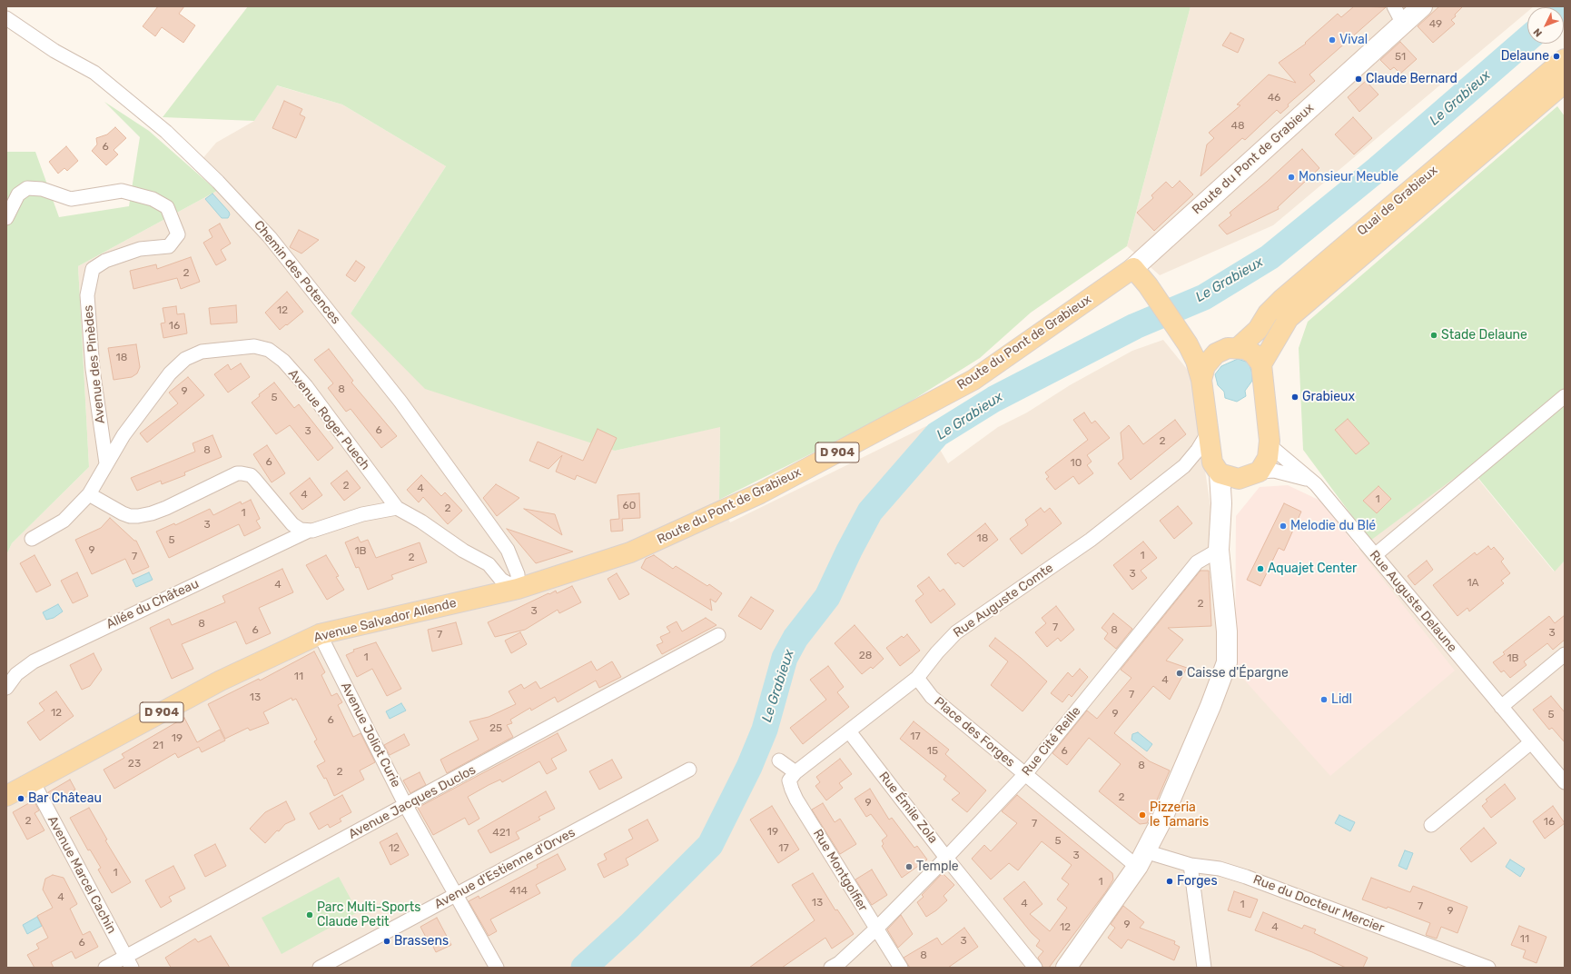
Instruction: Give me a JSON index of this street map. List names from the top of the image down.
{
  "streets": {
    "main road": [
      "Route du Pont de Grabieux",
      "Quai de Grabieux",
      "D 904",
      "Avenue Salvador Allende"
    ],
    "street": [
      "Chemin des Potences",
      "Avenue des Pinèdes",
      "Avenue Roger Puech",
      "Rue Auguste Comte",
      "Rue Auguste Delaune",
      "Allée du Château",
      "Place des Forges",
      "Avenue Joliot Curie",
      "Rue Cité Reille",
      "Avenue Jacques Duclos",
      "Rue Émile Zola",
      "Avenue d'Estienne d'Orves",
      "Rue Montgolfier",
      "Avenue Marcel Cachin",
      "Rue du Docteur Mercier"
    ]
  },
  "crossings": [
    ["Route du Pont de Grabieux", "Chemin des Potences"],
    ["Route du Pont de Grabieux", "Avenue Roger Puech"],
    ["Route du Pont de Grabieux", "Avenue Salvador Allende"],
    ["Chemin des Potences", "Avenue Roger Puech"],
    ["Chemin des Potences", "Avenue Salvador Allende"],
    ["Avenue des Pinèdes", "Avenue Roger Puech"],
    ["Avenue Roger Puech", "Allée du Château"],
    ["Avenue Roger Puech", "Avenue Salvador Allende"],
    ["Rue Auguste Comte", "Place des Forges"],
    ["Rue Auguste Comte", "Rue Émile Zola"],
    ["Rue Auguste Comte", "Rue Montgolfier"],
    ["Avenue Salvador Allende", "Avenue Joliot Curie"],
    ["Avenue Salvador Allende", "Avenue Marcel Cachin"],
    ["Place des Forges", "Rue Cité Reille"],
    ["Place des Forges", "Rue du Docteur Mercier"],
    ["Avenue Joliot Curie", "Avenue Jacques Duclos"],
    ["Avenue Joliot Curie", "Avenue d'Estienne d'Orves"],
    ["Rue Cité Reille", "Rue Émile Zola"],
    ["Rue Cité Reille", "Rue Montgolfier"],
    ["Avenue Jacques Duclos", "Avenue Marcel Cachin"]
  ],
  "water": ["Le Grabieux"],
  "places": [
    "Vival",
    "Delaune",
    "Claude Bernard",
    "Monsieur Meuble",
    "Stade Delaune",
    "Grabieux",
    "Melodie du Blé",
    "Aquajet Center",
    "Caisse d'Épargne",
    "Lidl",
    "Bar Château",
    "Pizzeria le Tamaris",
    "Temple",
    "Forges",
    "Parc Multi-Sports Claude Petit",
    "Brassens"
  ],
  "house_numbers": [
    "49",
    "51",
    "46",
    "48",
    "6",
    "2",
    "12",
    "16",
    "18",
    "8",
    "9",
    "5",
    "6",
    "3",
    "2",
    "8",
    "6",
    "10",
    "2",
    "4",
    "4",
    "1",
    "60",
    "2",
    "1",
    "3",
    "18",
    "5",
    "9",
    "1B",
    "1",
    "7",
    "2",
    "3",
    "1A",
    "4",
    "2",
    "3",
    "8",
    "7",
    "6",
    "8",
    "3",
    "7",
    "28",
    "1",
    "1B",
    "11",
    "4",
    "7",
    "13",
    "12",
    "9",
    "5",
    "6",
    "25",
    "17",
    "19",
    "21",
    "15",
    "6",
    "23",
    "8",
    "2",
    "2",
    "9",
    "2",
    "16",
    "7",
    "19",
    "421",
    "5",
    "12",
    "17",
    "3",
    "1",
    "1",
    "414",
    "4",
    "13",
    "4",
    "1",
    "7",
    "9",
    "9",
    "12",
    "4",
    "11",
    "3",
    "6",
    "8"
  ],
  "north": "bottom left"
}
